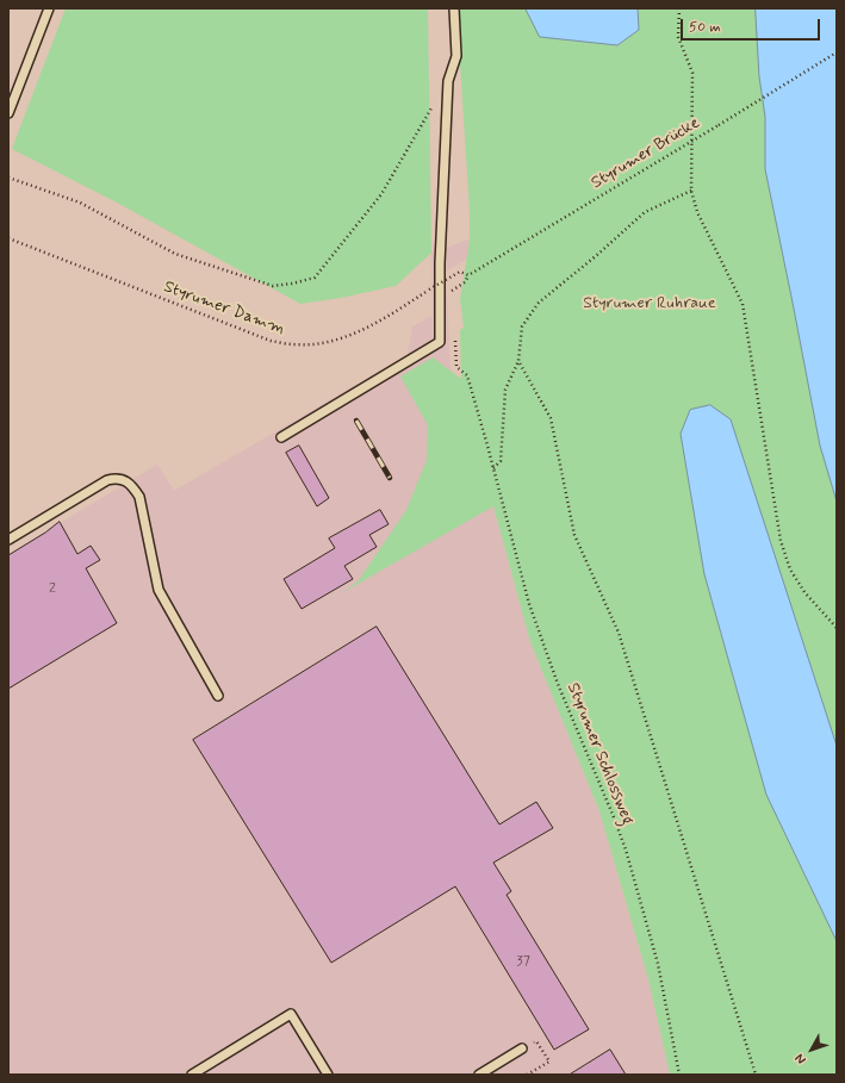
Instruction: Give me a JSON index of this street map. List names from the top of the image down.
{
  "streets": {
    "path": ["Styrumer Brücke", "Styrumer Damm", "Styrumer Schlossweg"]
  },
  "crossings": [
    ["Styrumer Brücke", "Styrumer Damm"]
  ],
  "parks": ["Styrumer Ruhraue"],
  "house_numbers": ["2", "37"],
  "scale_bar": "50 m",
  "north": "bottom left"
}
